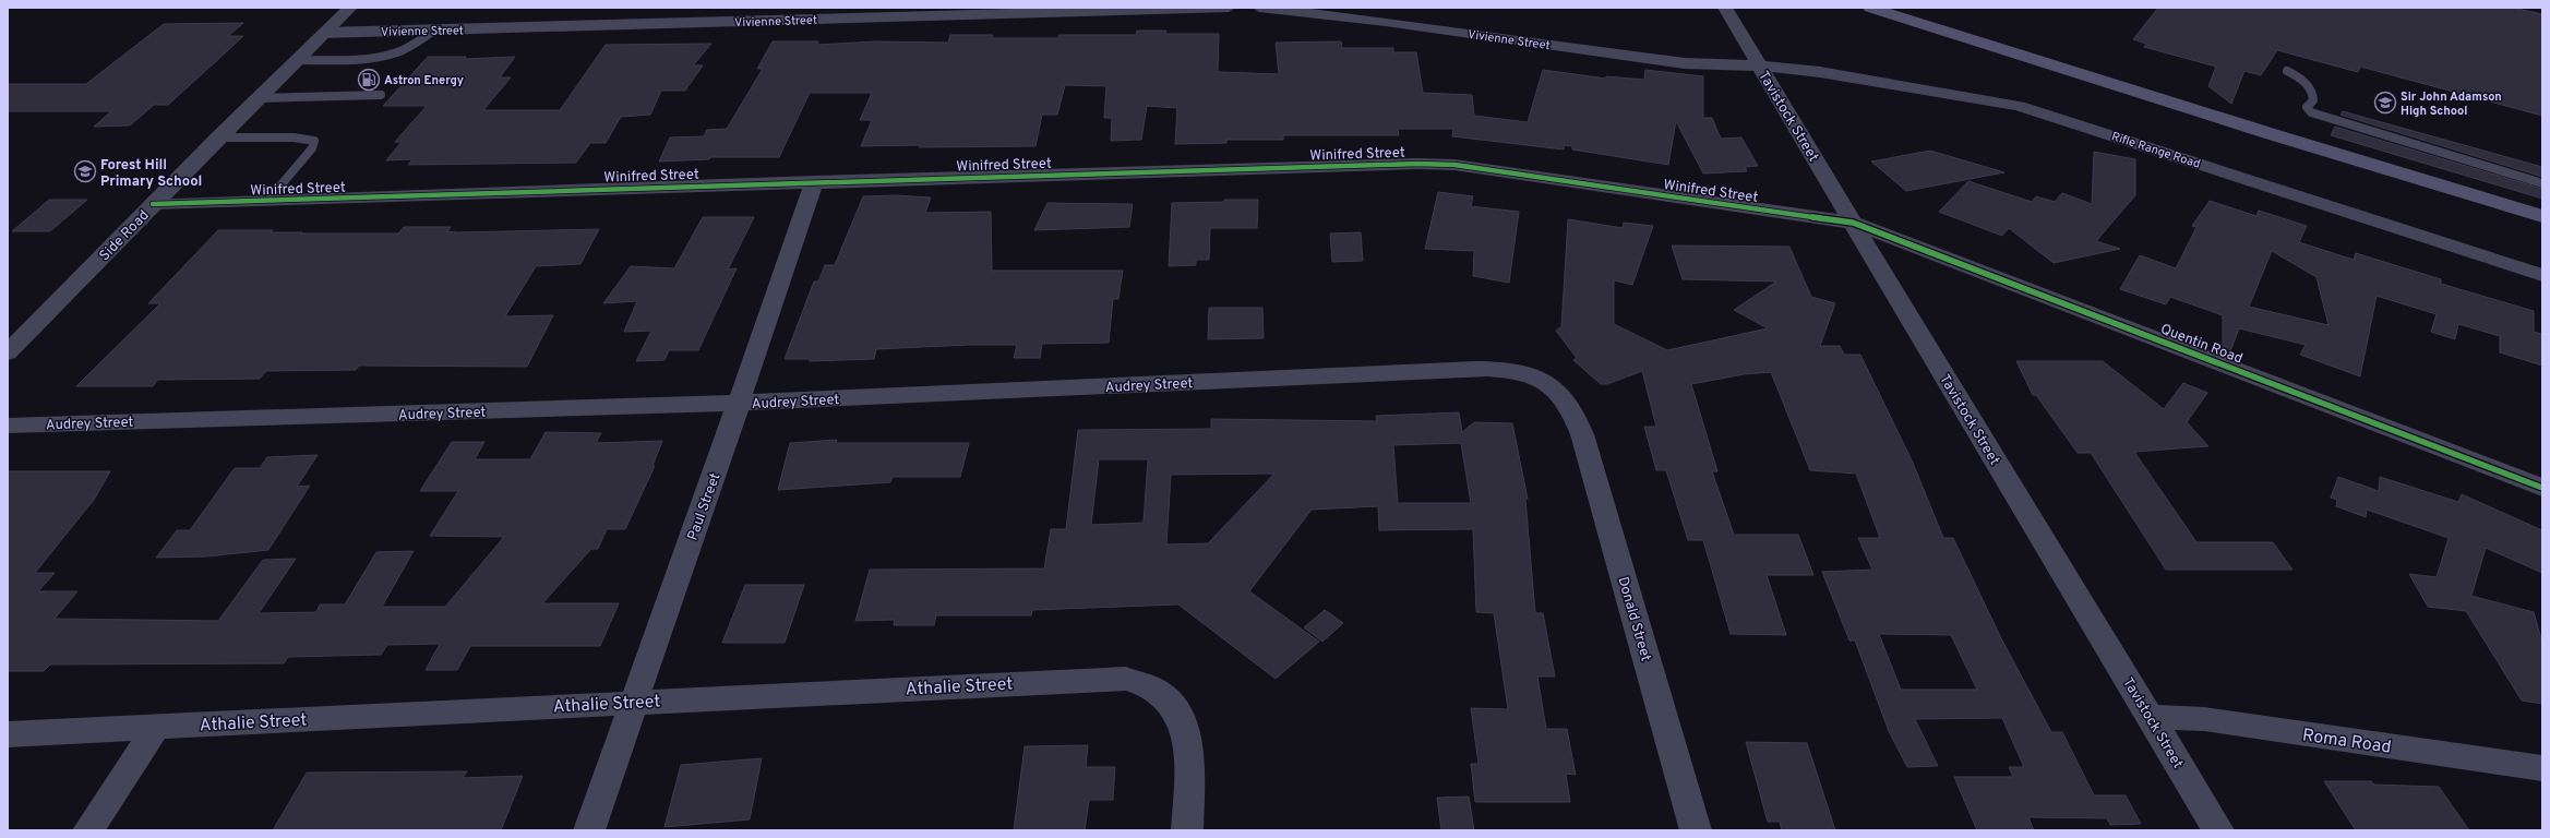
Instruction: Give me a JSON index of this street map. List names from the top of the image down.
{
  "streets": {
    "street": [
      "Vivienne Street",
      "Tavistock Street",
      "Rifle Range Road",
      "Winifred Street",
      "Side Road",
      "Quentin Road",
      "Audrey Street",
      "Paul Street",
      "Donald Street",
      "Athalie Street",
      "Roma Road"
    ]
  },
  "crossings": [
    ["Vivienne Street", "Tavistock Street"],
    ["Vivienne Street", "Rifle Range Road"],
    ["Vivienne Street", "Side Road"],
    ["Tavistock Street", "Rifle Range Road"],
    ["Tavistock Street", "Winifred Street"],
    ["Tavistock Street", "Quentin Road"],
    ["Tavistock Street", "Roma Road"],
    ["Winifred Street", "Side Road"],
    ["Winifred Street", "Quentin Road"],
    ["Winifred Street", "Paul Street"],
    ["Audrey Street", "Paul Street"],
    ["Audrey Street", "Donald Street"],
    ["Paul Street", "Athalie Street"]
  ],
  "places": {
    "fuel station": ["Astron Energy"],
    "school or university": ["Sir John Adamson High School", "Forest Hill Primary School"]
  }
}
